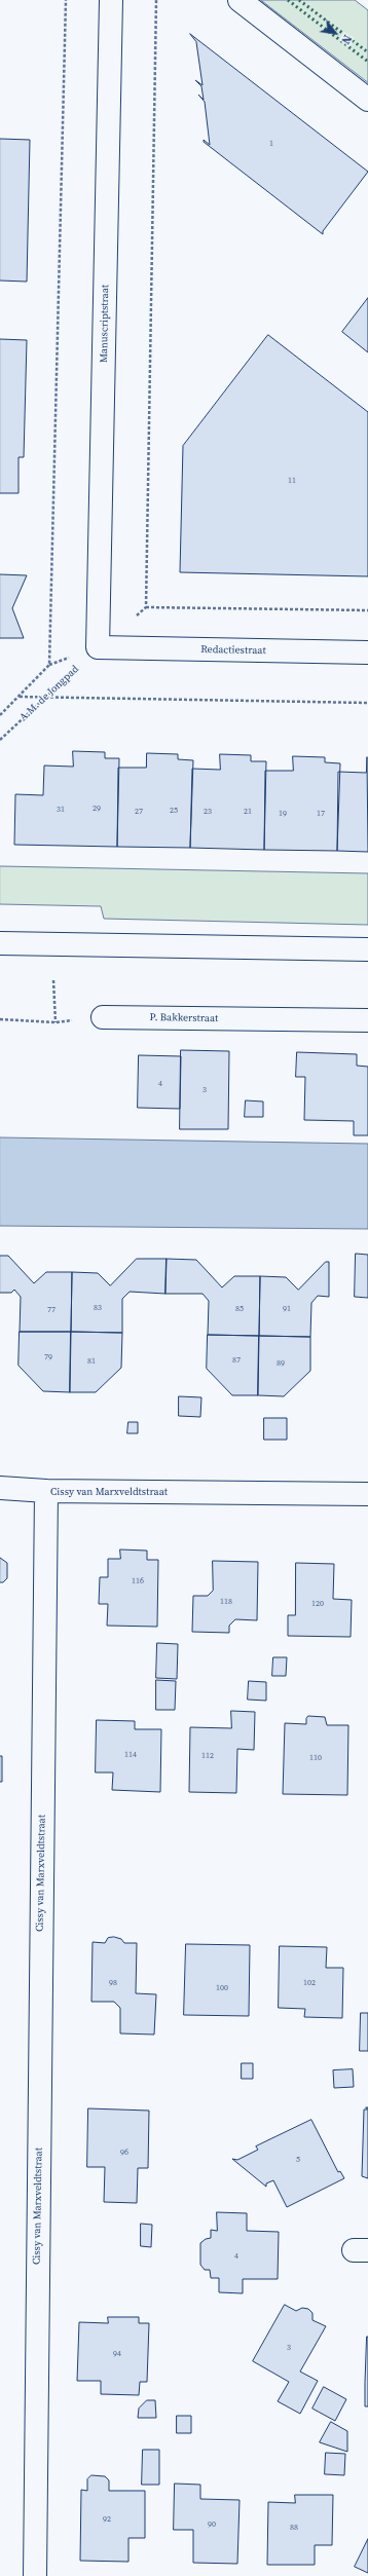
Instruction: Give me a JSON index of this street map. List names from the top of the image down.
{
  "streets": {
    "street": [
      "Manuscriptstraat",
      "Redactiestraat",
      "P. Bakkerstraat",
      "Cissy van Marxveldtstraat"
    ],
    "path": ["A.M. de Jongpad"]
  },
  "crossings": [
    ["Manuscriptstraat", "Redactiestraat"],
    ["Manuscriptstraat", "A.M. de Jongpad"],
    ["Redactiestraat", "A.M. de Jongpad"]
  ],
  "house_numbers": [
    "1",
    "11",
    "29",
    "31",
    "25",
    "27",
    "23",
    "21",
    "19",
    "17",
    "4",
    "3",
    "83",
    "85",
    "91",
    "77",
    "79",
    "87",
    "81",
    "89",
    "116",
    "118",
    "120",
    "114",
    "112",
    "110",
    "98",
    "102",
    "100",
    "96",
    "5",
    "4",
    "3",
    "94",
    "92",
    "90",
    "88"
  ],
  "north": "bottom right"
}
